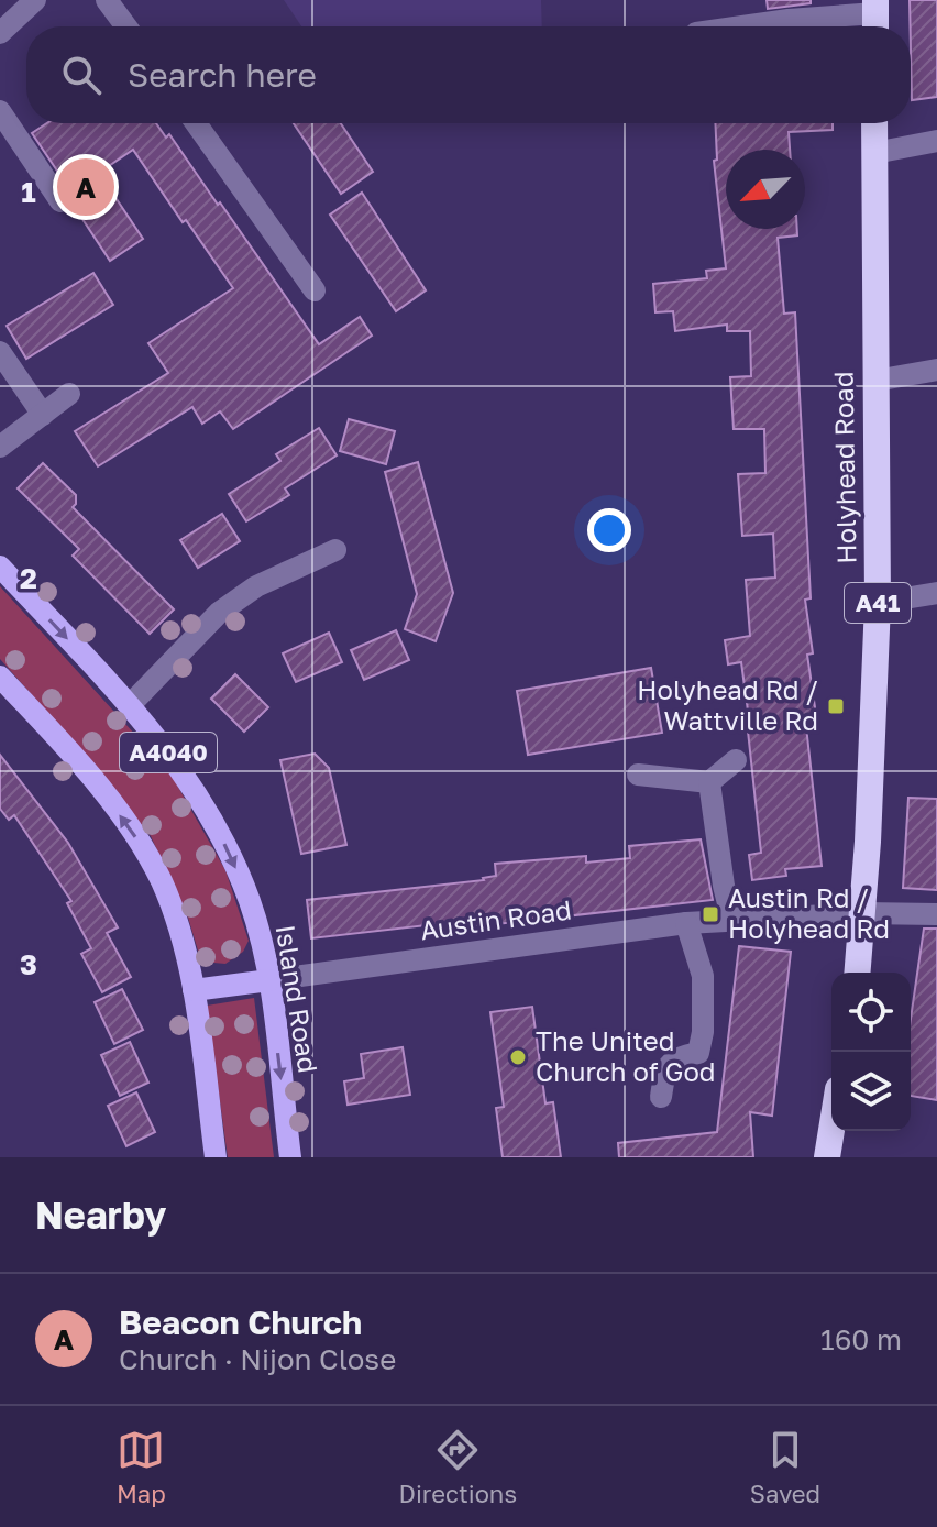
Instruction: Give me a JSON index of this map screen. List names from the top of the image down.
{
  "streets": {
    "highway": ["Holyhead Road", "A41"],
    "main road": ["A4040", "Island Road"],
    "street": ["Austin Road"]
  },
  "crossings": [
    ["Holyhead Road", "Austin Road"],
    ["Austin Road", "Island Road"]
  ],
  "places": {
    "transit": ["Holyhead Rd / Wattville Rd", "Austin Rd / Holyhead Rd"],
    "other": ["The United Church of God"]
  },
  "north": "bottom left",
  "page": {
    "search": "Search here",
    "pins": "A",
    "heading": "Nearby",
    "list": [
      {
        "mark": "A",
        "name": "Beacon Church",
        "note": "Church · Nijon Close",
        "value": "160 m"
      }
    ],
    "nav": ["Map", "Directions", "Saved"]
  },
  "grid": {
    "rows": ["1", "2", "3"]
  }
}
